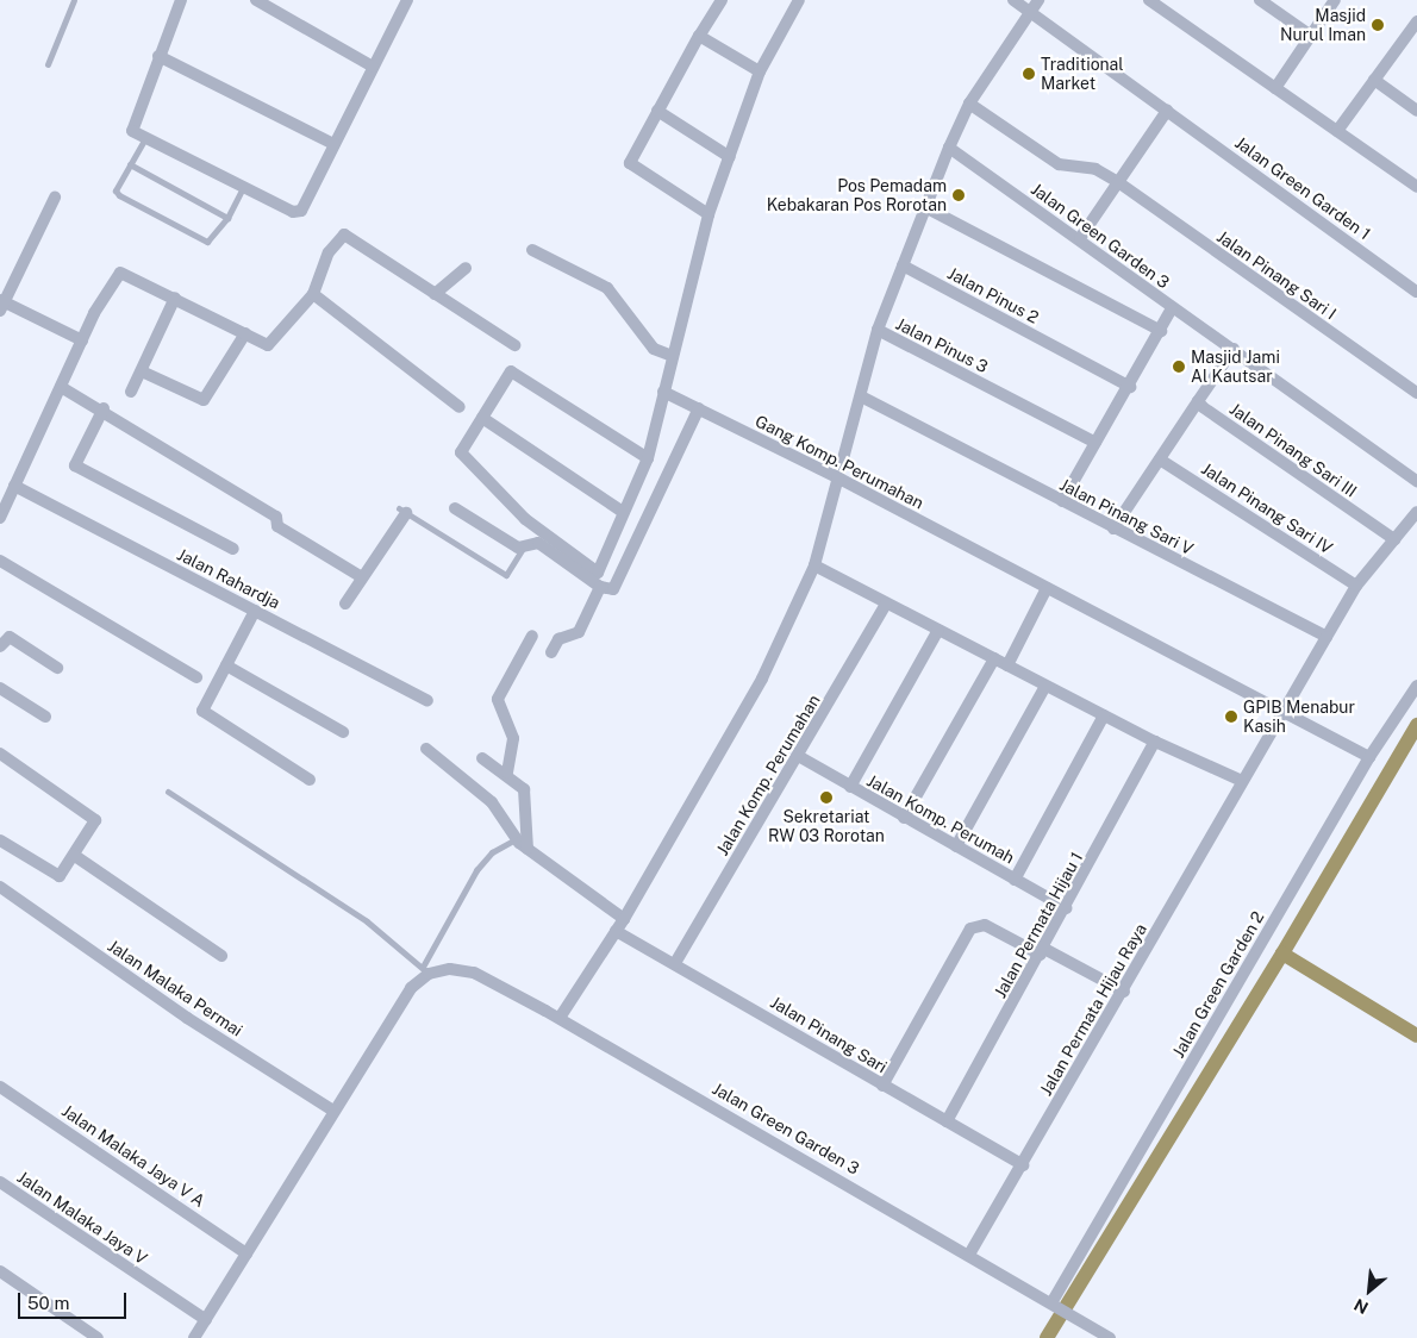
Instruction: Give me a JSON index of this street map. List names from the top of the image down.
{
  "streets": {
    "street": [
      "Jalan Green Garden 1",
      "Jalan Green Garden 3",
      "Jalan Pinang Sari I",
      "Jalan Pinus 2",
      "Jalan Pinus 3",
      "Jalan Pinang Sari III",
      "Gang Komp. Perumahan",
      "Jalan Pinang Sari IV",
      "Jalan Pinang Sari V",
      "Jalan Rahardja",
      "Jalan Komp. Perumahan",
      "Jalan Komp. Perumah",
      "Jalan Permata Hijau 1",
      "Jalan Green Garden 2",
      "Jalan Malaka Permai",
      "Jalan Permata Hijau Raya",
      "Jalan Pinang Sari",
      "Jalan Malaka Jaya V A",
      "Jalan Malaka Jaya V"
    ]
  },
  "crossings": [
    ["Jalan Green Garden 3", "Jalan Pinus 3"],
    ["Jalan Green Garden 3", "Jalan Green Garden 2"],
    ["Jalan Green Garden 3", "Jalan Permata Hijau Raya"],
    ["Jalan Pinus 3", "Gang Komp. Perumahan"],
    ["Jalan Pinus 3", "Jalan Pinang Sari V"],
    ["Jalan Pinus 3", "Jalan Pinang Sari"],
    ["Gang Komp. Perumahan", "Jalan Green Garden 2"],
    ["Jalan Komp. Perumahan", "Jalan Komp. Perumah"],
    ["Jalan Komp. Perumahan", "Jalan Pinang Sari"],
    ["Jalan Komp. Perumah", "Jalan Permata Hijau 1"],
    ["Jalan Permata Hijau 1", "Jalan Pinang Sari"],
    ["Jalan Permata Hijau Raya", "Jalan Pinang Sari"]
  ],
  "places": [
    "Masjid Nurul Iman",
    "Traditional Market",
    "Pos Pemadam Kebakaran Pos Rorotan",
    "Masjid Jami Al Kautsar",
    "GPIB Menabur Kasih",
    "Sekretariat RW 03 Rorotan"
  ],
  "scale_bar": "50 m",
  "north": "bottom left"
}
